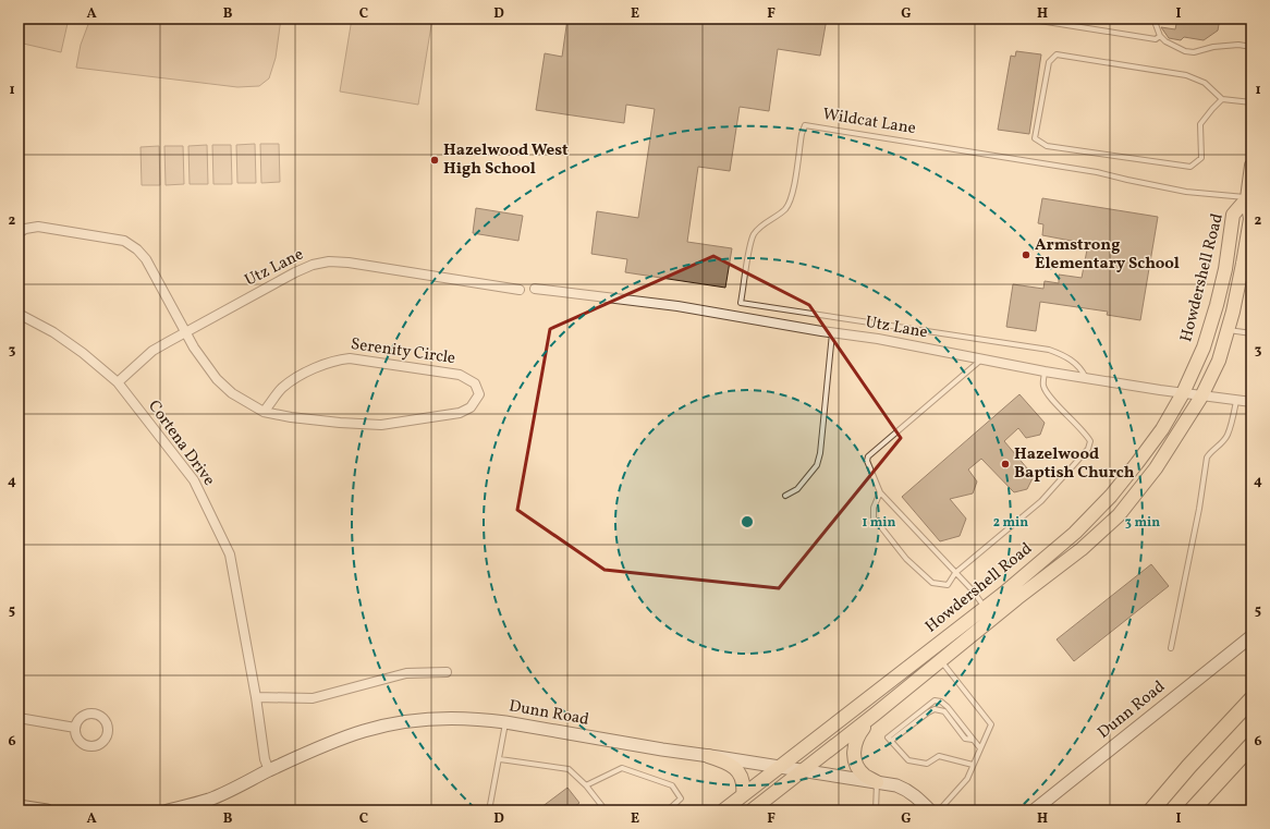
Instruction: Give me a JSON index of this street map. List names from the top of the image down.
{
  "streets": {
    "main road": ["Howdershell Road"],
    "street": [
      "Utz Lane",
      "Serenity Circle",
      "Cortena Drive",
      "Dunn Road"
    ],
    "lane": ["Wildcat Lane"]
  },
  "crossings": [
    ["Wildcat Lane", "Utz Lane"],
    ["Wildcat Lane", "Howdershell Road"],
    ["Utz Lane", "Howdershell Road"],
    ["Utz Lane", "Serenity Circle"],
    ["Utz Lane", "Cortena Drive"],
    ["Howdershell Road", "Dunn Road"],
    ["Cortena Drive", "Dunn Road"]
  ],
  "places": ["Hazelwood West High School", "Armstrong Elementary School", "Hazelwood Baptish Church"],
  "grid": {
    "columns": [
      "A",
      "B",
      "C",
      "D",
      "E",
      "F",
      "G",
      "H",
      "I"
    ],
    "rows": [
      "1",
      "2",
      "3",
      "4",
      "5",
      "6"
    ]
  },
  "rings": ["1 min", "2 min", "3 min"]
}
